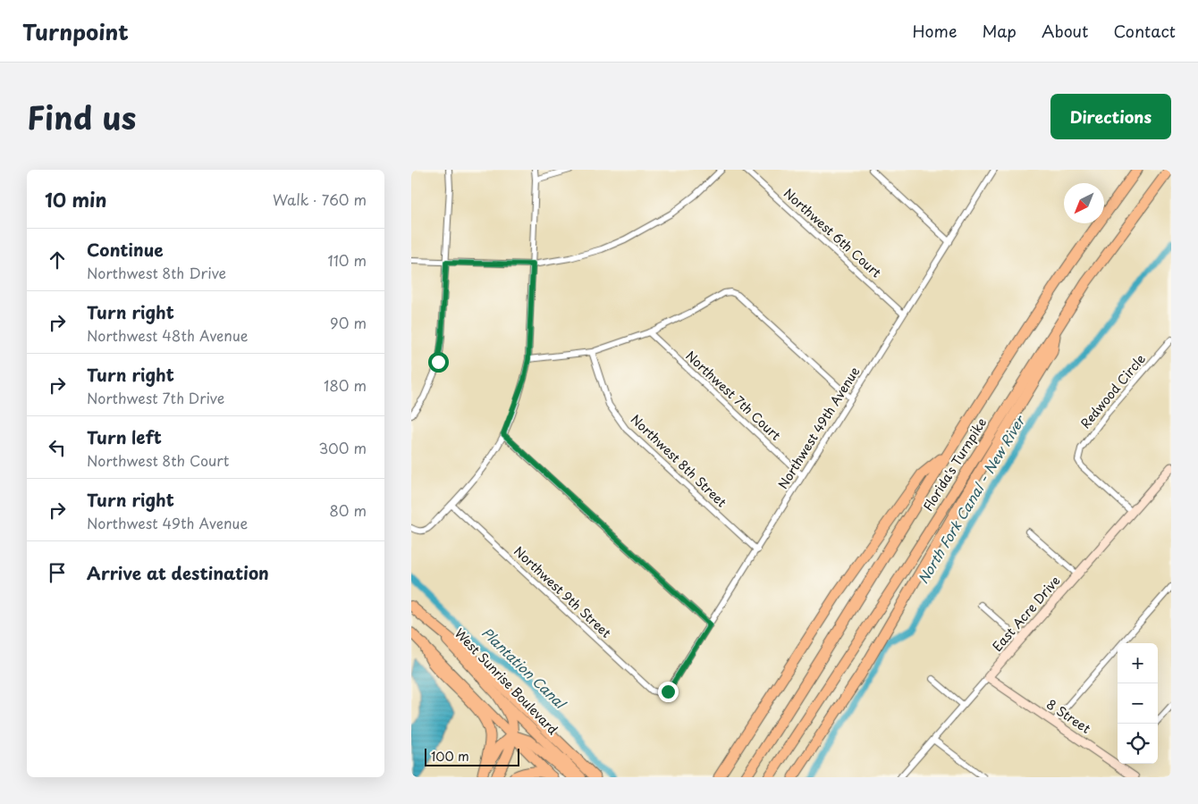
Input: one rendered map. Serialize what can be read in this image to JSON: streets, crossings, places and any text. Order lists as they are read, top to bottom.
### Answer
{
  "streets": {
    "highway": ["Florida's Turnpike"],
    "main road": ["West Sunrise Boulevard"],
    "street": [
      "Northwest 6th Court",
      "Redwood Circle",
      "Northwest 7th Court",
      "Northwest 49th Avenue",
      "Northwest 8th Street",
      "Northwest 9th Street",
      "East Acre Drive",
      "8 Street"
    ]
  },
  "crossings": [
    ["Northwest 6th Court", "Northwest 49th Avenue"],
    ["Redwood Circle", "East Acre Drive"],
    ["Northwest 7th Court", "Northwest 49th Avenue"],
    ["Northwest 49th Avenue", "Northwest 8th Street"],
    ["Northwest 49th Avenue", "Northwest 9th Street"],
    ["East Acre Drive", "8 Street"]
  ],
  "water": ["North Fork Canal - New River", "Plantation Canal"],
  "scale_bar": "100 m",
  "north": "bottom left",
  "page": {
    "header": "Turnpoint",
    "nav": [
      "Home",
      "Map",
      "About",
      "Contact"
    ],
    "title": "Find us",
    "buttons": "Directions",
    "heading": ["10 min", "Walk · 760 m"],
    "list": [
      ["Continue", "Northwest 8th Drive", "110 m"],
      ["Turn right", "Northwest 48th Avenue", "90 m"],
      ["Turn right", "Northwest 7th Drive", "180 m"],
      ["Turn left", "Northwest 8th Court", "300 m"],
      ["Turn right", "Northwest 49th Avenue", "80 m"],
      "Arrive at destination"
    ],
    "map_buttons": ["+", "−"],
    "scale": "100 m"
  }
}
